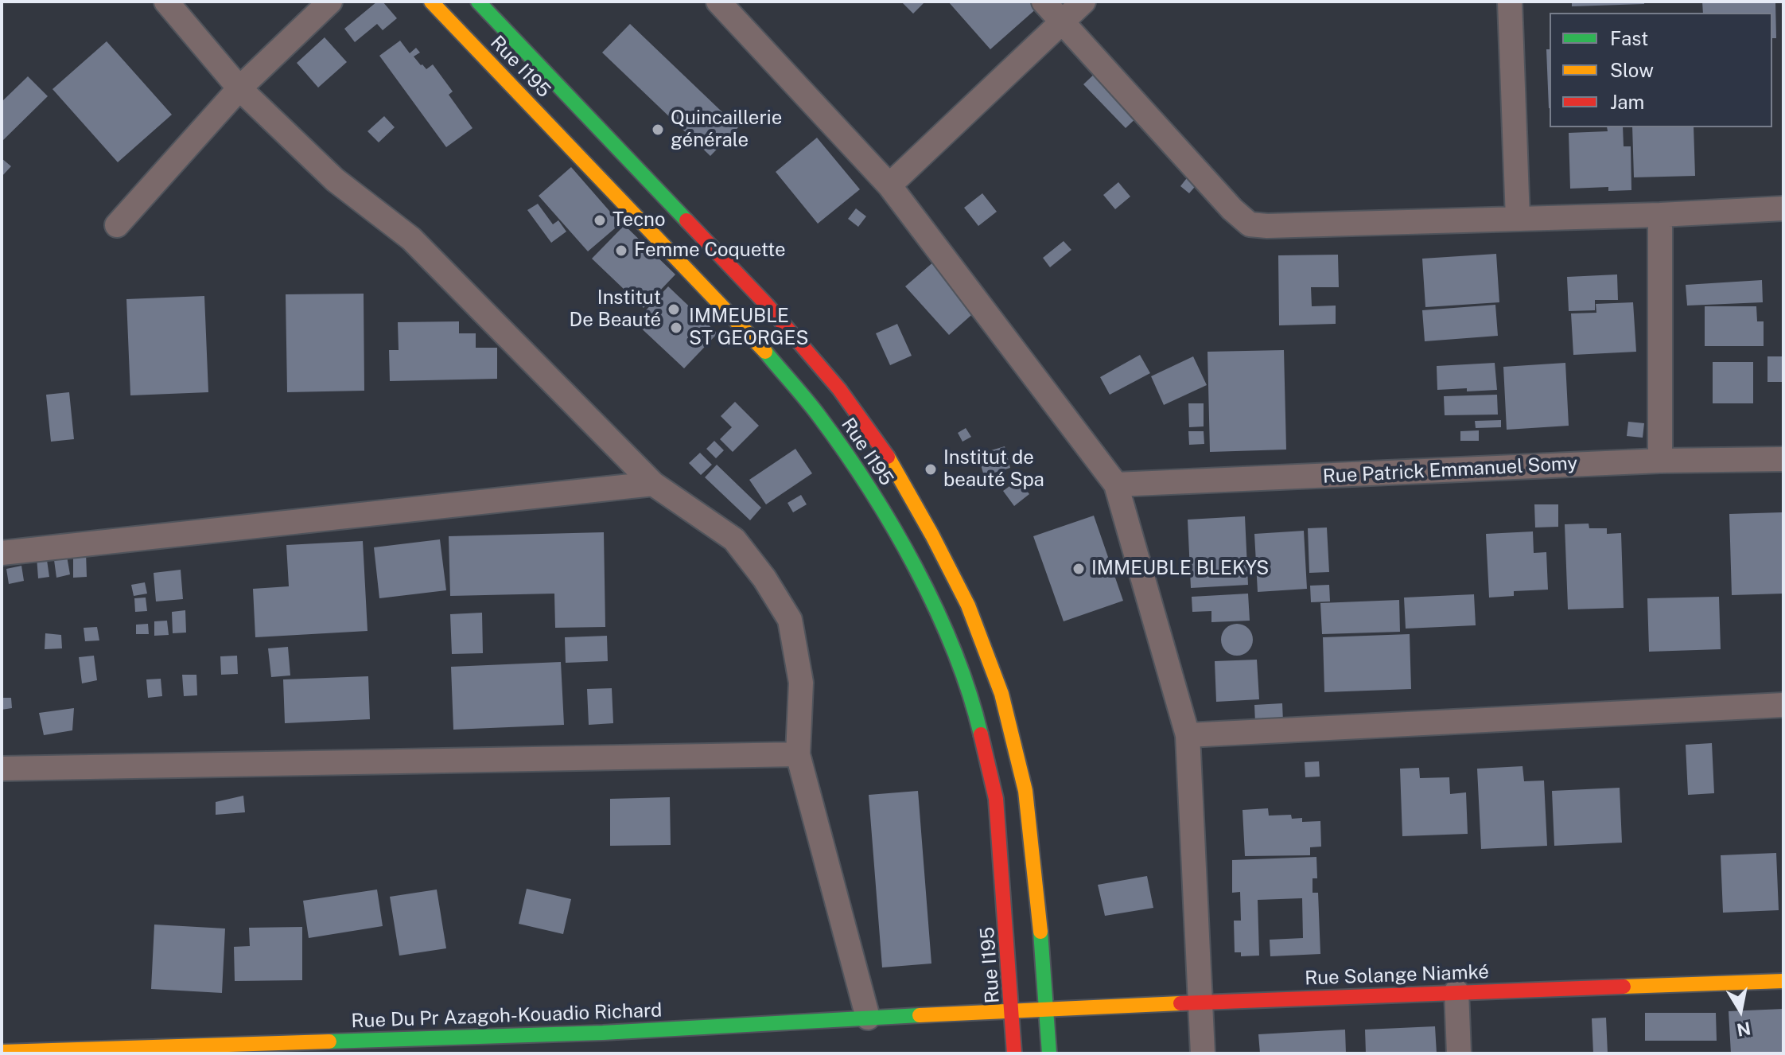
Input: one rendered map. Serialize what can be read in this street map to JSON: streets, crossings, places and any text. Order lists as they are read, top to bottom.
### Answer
{
  "streets": {
    "main road": ["Rue I195", "Rue Solange Niamké", "Rue Du Pr Azagoh-Kouadio Richard"],
    "street": ["Rue Patrick Emmanuel Somy"]
  },
  "crossings": [
    ["Rue I195", "Rue Solange Niamké"],
    ["Rue I195", "Rue Du Pr Azagoh-Kouadio Richard"],
    ["Rue Solange Niamké", "Rue Du Pr Azagoh-Kouadio Richard"]
  ],
  "places": [
    "Quincaillerie générale",
    "Tecno",
    "Femme Coquette",
    "Institut De Beauté",
    "IMMEUBLE ST GEORGES",
    "Institut de beauté Spa",
    "IMMEUBLE BLEKYS"
  ],
  "legend": ["Fast", "Slow", "Jam"],
  "north": "bottom"
}
